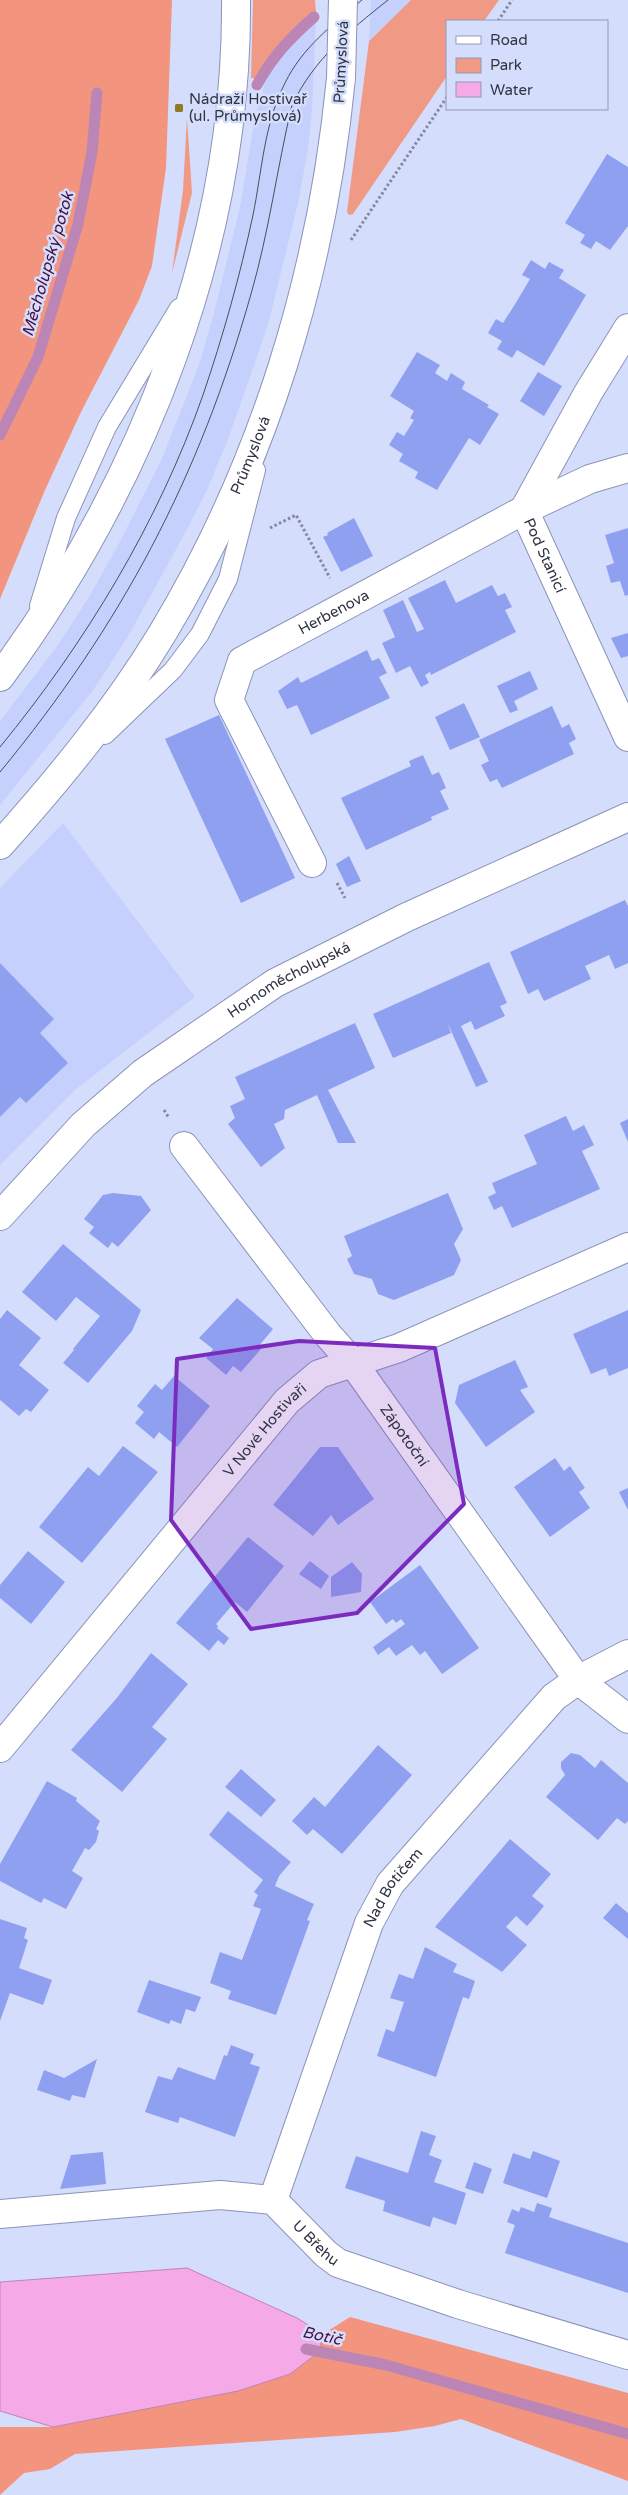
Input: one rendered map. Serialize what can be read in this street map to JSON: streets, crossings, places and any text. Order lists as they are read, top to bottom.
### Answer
{
  "streets": {
    "street": [
      "Průmyslová",
      "Pod Stanicí",
      "Herbenova",
      "Hornoměcholupská",
      "V Nové Hostivaři",
      "Zápotoční",
      "Nad Botičem",
      "U Břehu"
    ]
  },
  "crossings": [
    ["Pod Stanicí", "Herbenova"],
    ["V Nové Hostivaři", "Zápotoční"],
    ["Zápotoční", "Nad Botičem"],
    ["Nad Botičem", "U Břehu"]
  ],
  "water": ["Měcholupský potok", "Botič"],
  "places": {
    "transit": ["Nádraží Hostivař (ul. Průmyslová)"]
  },
  "legend": ["Road", "Park", "Water"]
}
